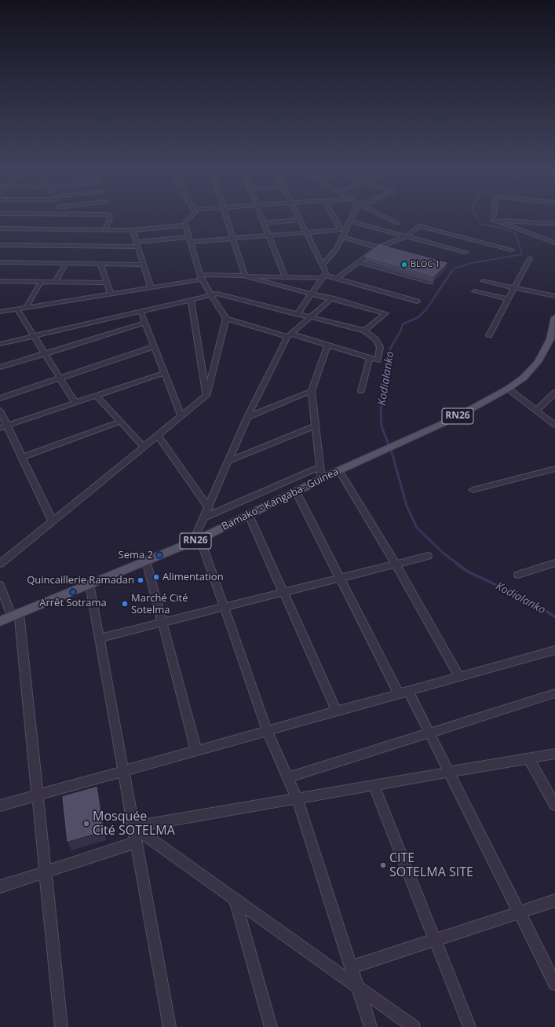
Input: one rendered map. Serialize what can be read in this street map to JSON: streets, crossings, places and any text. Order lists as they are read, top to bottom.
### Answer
{
  "streets": {
    "main road": ["RN26", "Bamako - Kangaba- Guinea"]
  },
  "water": ["Kodialanko"],
  "places": [
    "BLOC 1",
    "Sema 2",
    "Alimentation",
    "Quincaillerie Ramadan",
    "Arrêt Sotrama",
    "Marché Cité Sotelma",
    "Mosquée Cité SOTELMA",
    "CITE SOTELMA SITE"
  ]
}
